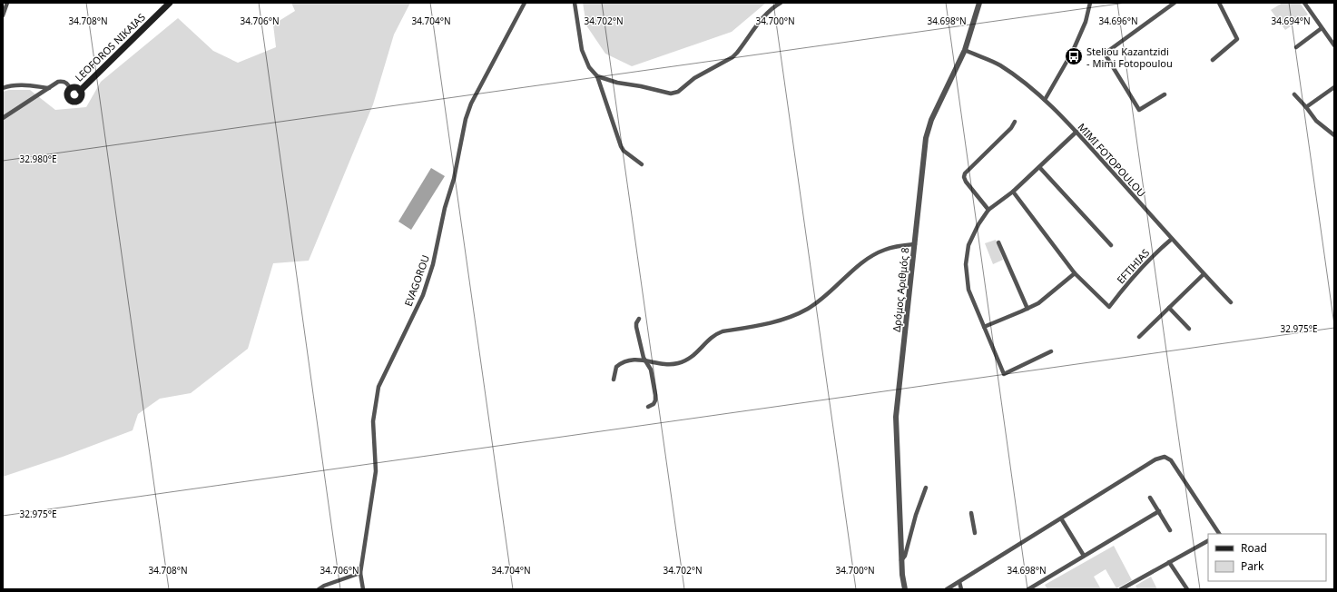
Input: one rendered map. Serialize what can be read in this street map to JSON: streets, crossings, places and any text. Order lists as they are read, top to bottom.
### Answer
{
  "streets": {
    "main road": ["LEOFOROS NIKAIAS"],
    "street": [
      "MIMI FOTOPOULOU",
      "EFTIHIAS",
      "EVAGOROU",
      "Δρόμος Αριθμός 8"
    ]
  },
  "crossings": [
    ["MIMI FOTOPOULOU", "EFTIHIAS"],
    ["MIMI FOTOPOULOU", "Δρόμος Αριθμός 8"]
  ],
  "places": {
    "bus stop": ["Steliou Kazantzidi - Mimi Fotopoulou"]
  },
  "legend": ["Road", "Park"],
  "coordinates": [
    "34.708°N",
    "34.706°N",
    "34.704°N",
    "34.702°N",
    "34.700°N",
    "34.698°N",
    "34.696°N",
    "34.694°N",
    "32.980°E",
    "32.975°E"
  ]
}
